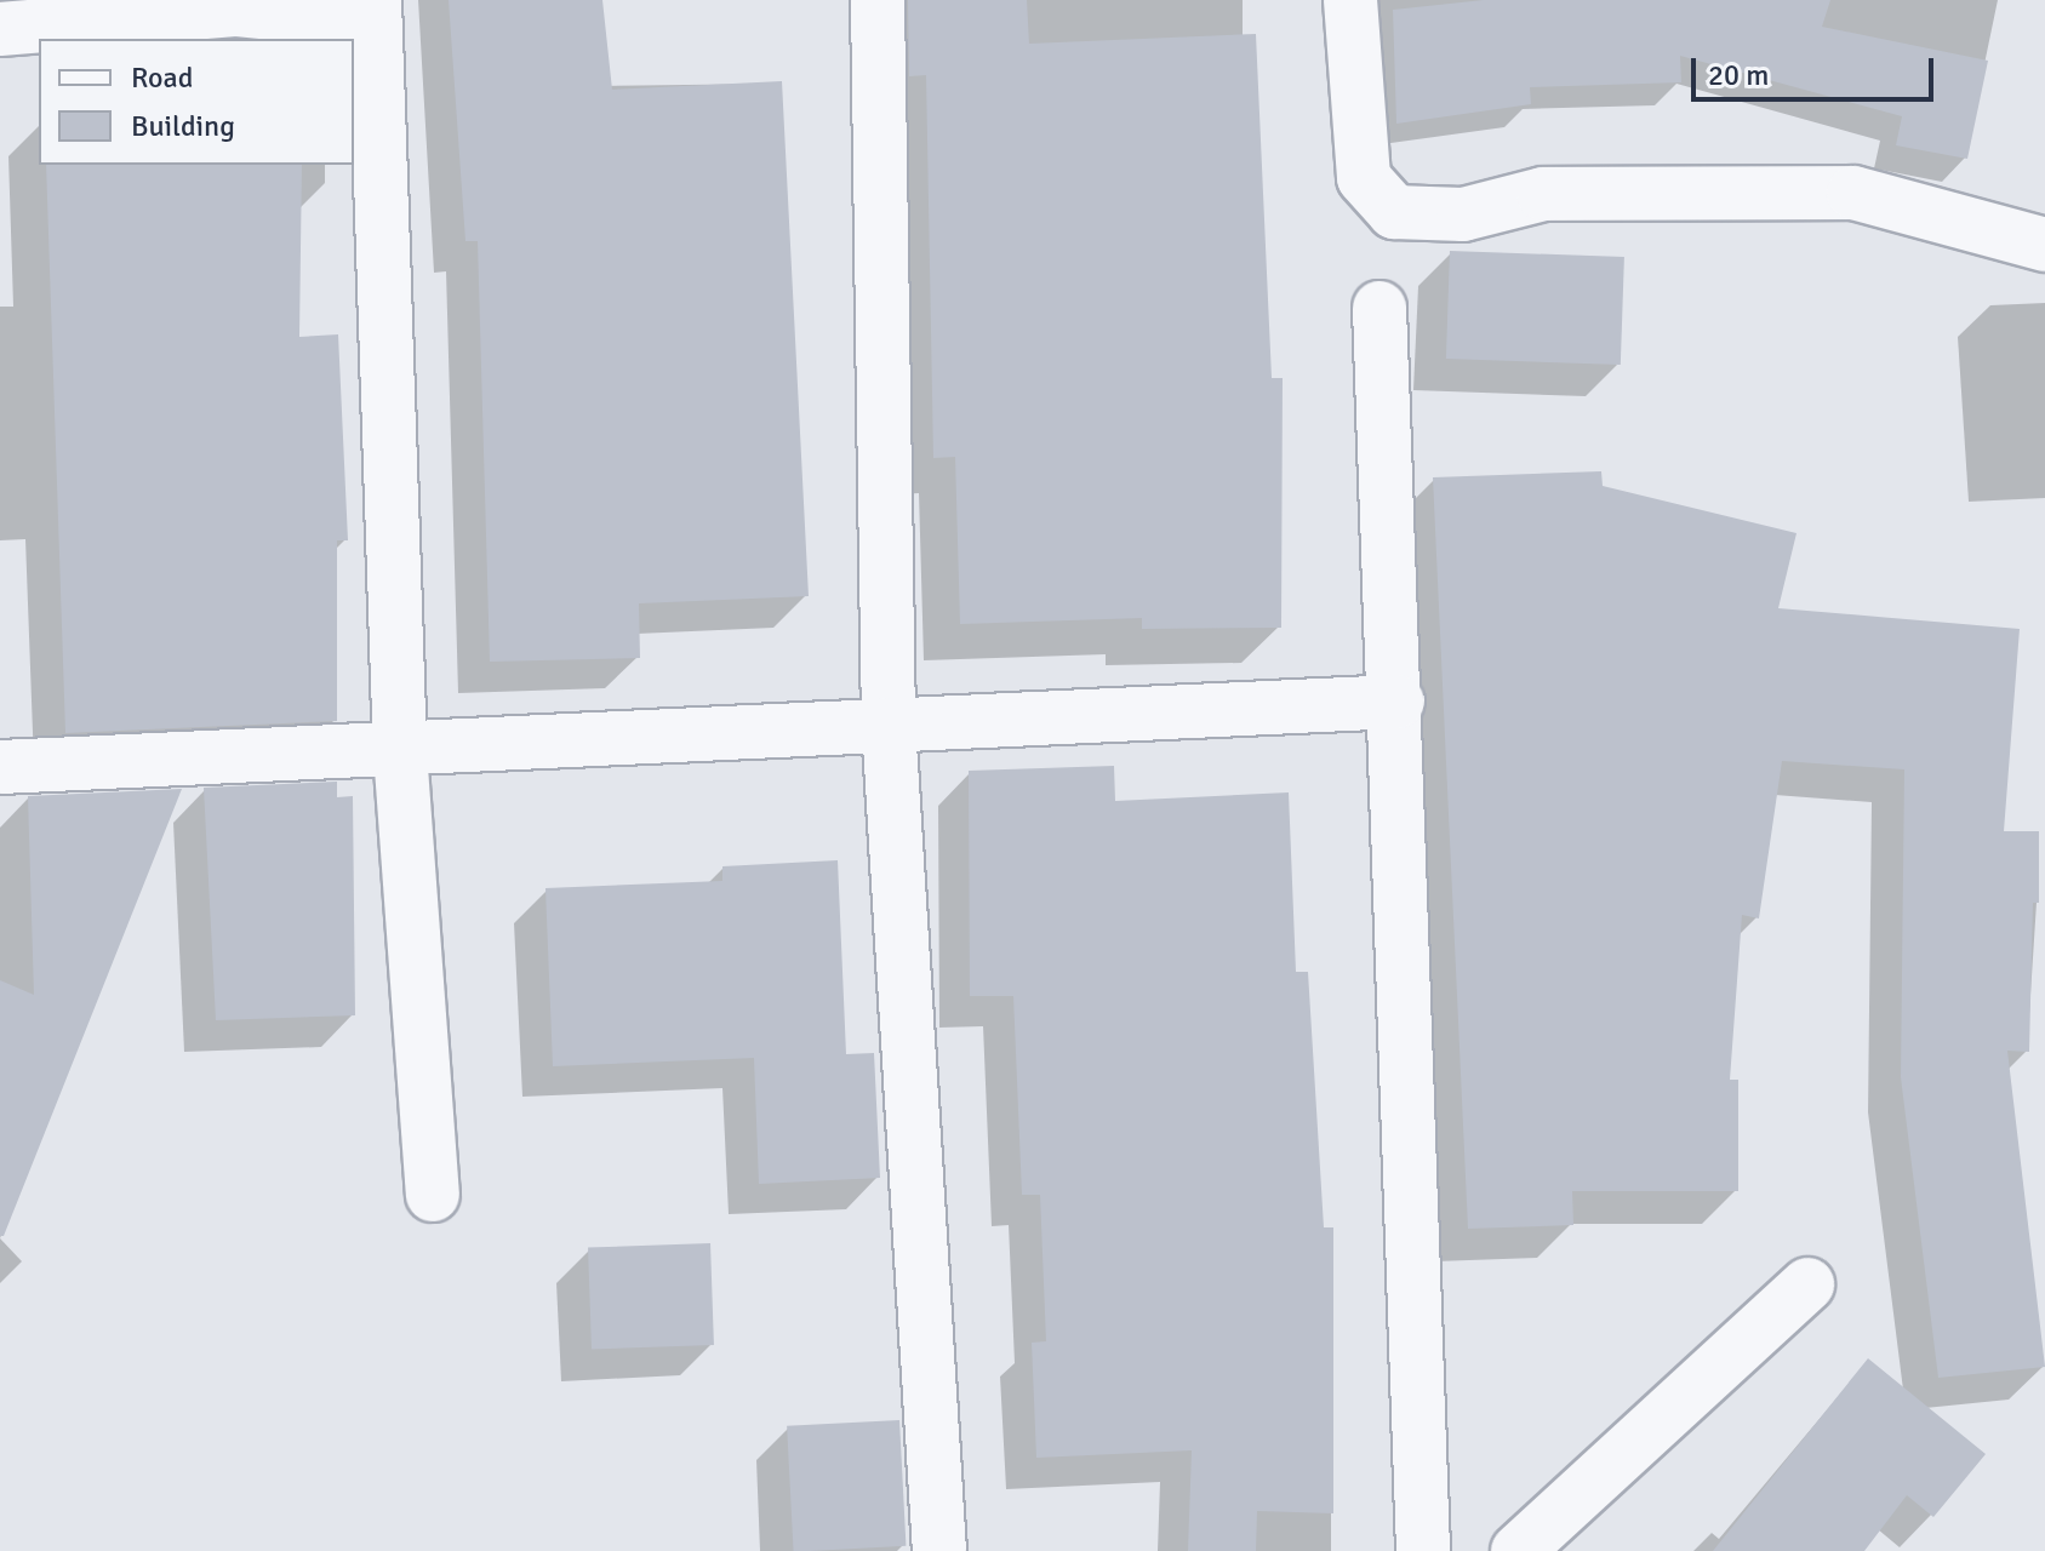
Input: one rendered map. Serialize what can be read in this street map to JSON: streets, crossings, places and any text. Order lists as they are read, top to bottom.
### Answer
{
  "legend": ["Road", "Building"],
  "scale_bar": "20 m"
}
